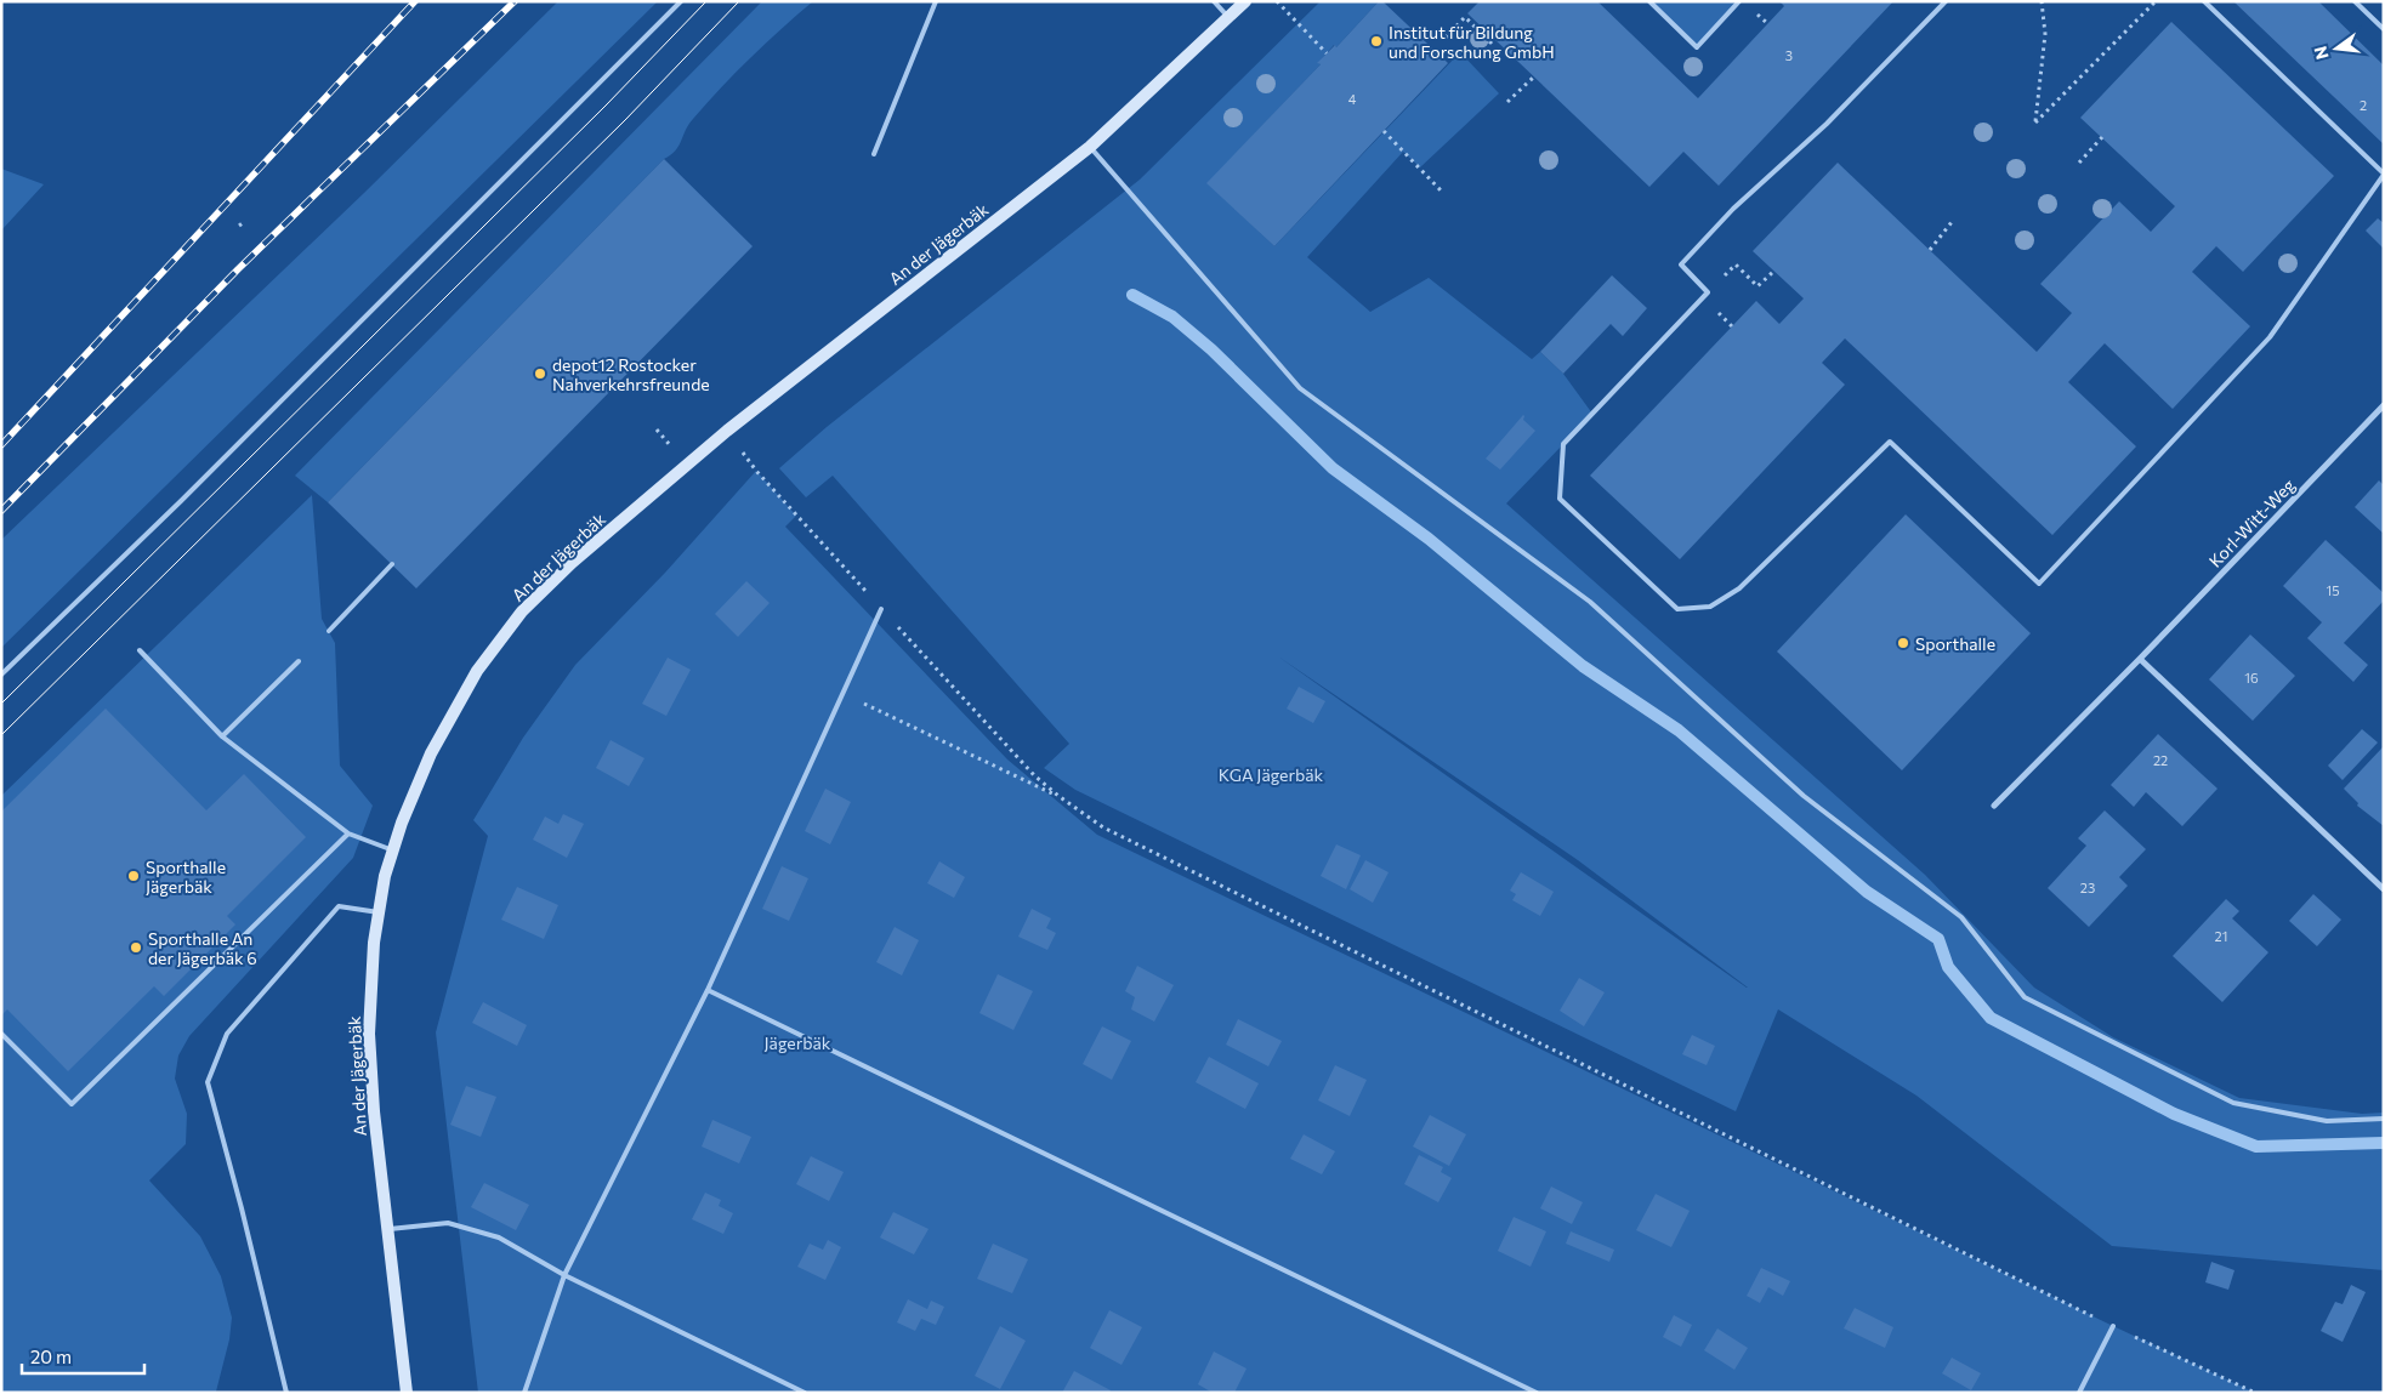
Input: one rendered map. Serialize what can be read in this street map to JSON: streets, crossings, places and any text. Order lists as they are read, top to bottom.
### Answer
{
  "streets": {
    "street": ["An der Jägerbäk", "Korl-Witt-Weg"]
  },
  "parks": ["KGA Jägerbäk", "Jägerbäk"],
  "places": [
    "Institut für Bildung und Forschung GmbH",
    "depot12 Rostocker Nahverkehrsfreunde",
    "Sporthalle",
    "Sporthalle Jägerbäk",
    "Sporthalle An der Jägerbäk 6"
  ],
  "house_numbers": [
    "3",
    "4",
    "2",
    "15",
    "16",
    "22",
    "23",
    "21"
  ],
  "scale_bar": "20 m",
  "north": "left"
}
